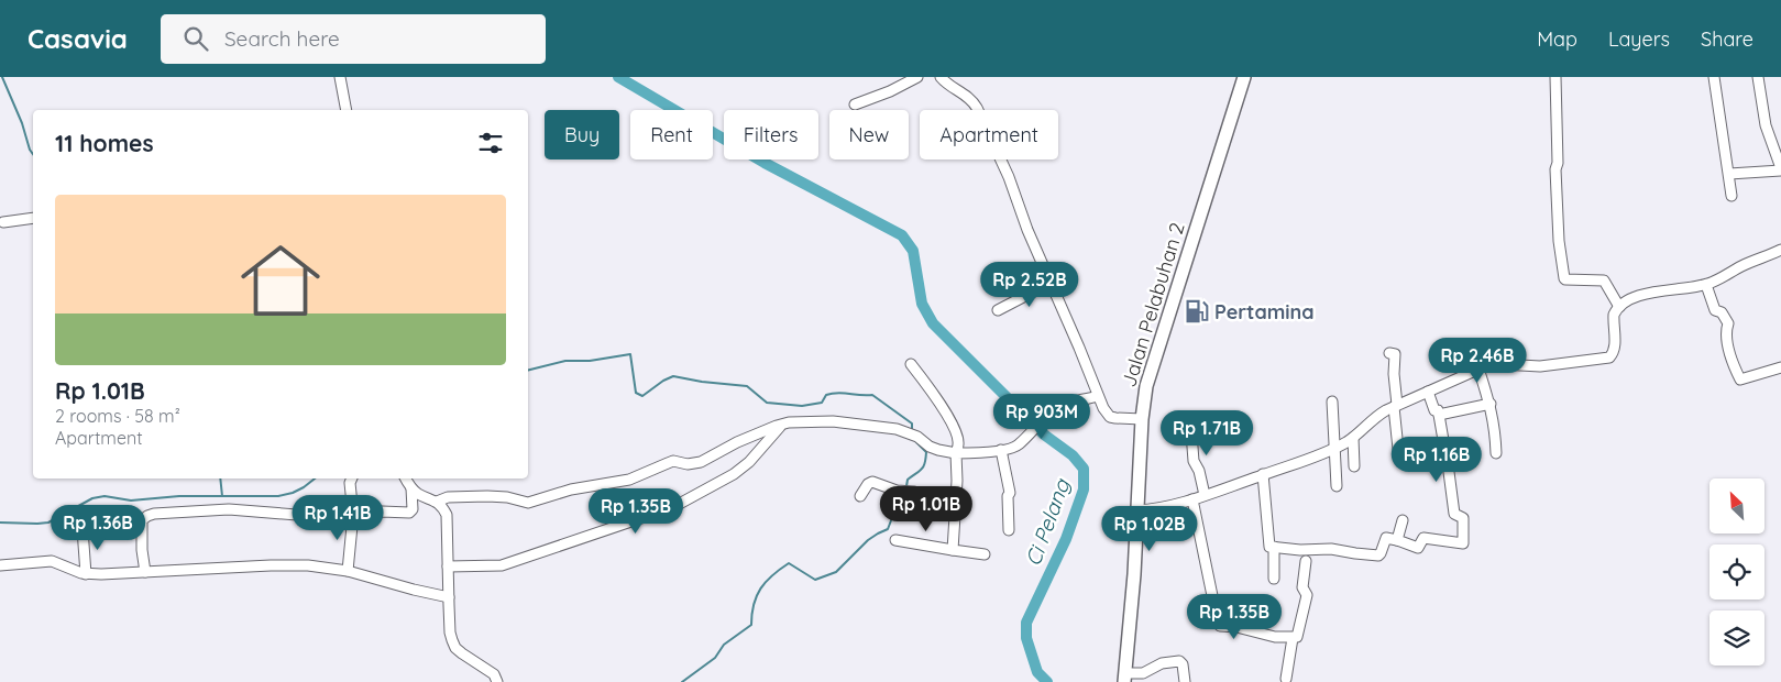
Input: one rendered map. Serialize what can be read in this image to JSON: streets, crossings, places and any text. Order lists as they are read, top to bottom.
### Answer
{
  "streets": {
    "main road": ["Jalan Pelabuhan 2"]
  },
  "water": ["Ci Pelang"],
  "places": {
    "fuel station": ["Pertamina"]
  },
  "north": "top left",
  "page": {
    "header": "Casavia",
    "search": "Search here",
    "nav": ["Map", "Layers", "Share"],
    "chip": [
      "Buy",
      "Rent",
      "Filters",
      "New",
      "Apartment"
    ],
    "heading": "11 homes",
    "list": [
      {
        "name": "Rp 1.01B",
        "note": "2 rooms · 58 m² · Apartment"
      }
    ],
    "price": [
      "Rp 2.52B",
      "Rp 2.46B",
      "Rp 903M",
      "Rp 1.71B",
      "Rp 1.16B",
      "Rp 1.01B",
      "Rp 1.35B",
      "Rp 1.41B",
      "Rp 1.36B",
      "Rp 1.02B",
      "Rp 1.35B"
    ]
  }
}
